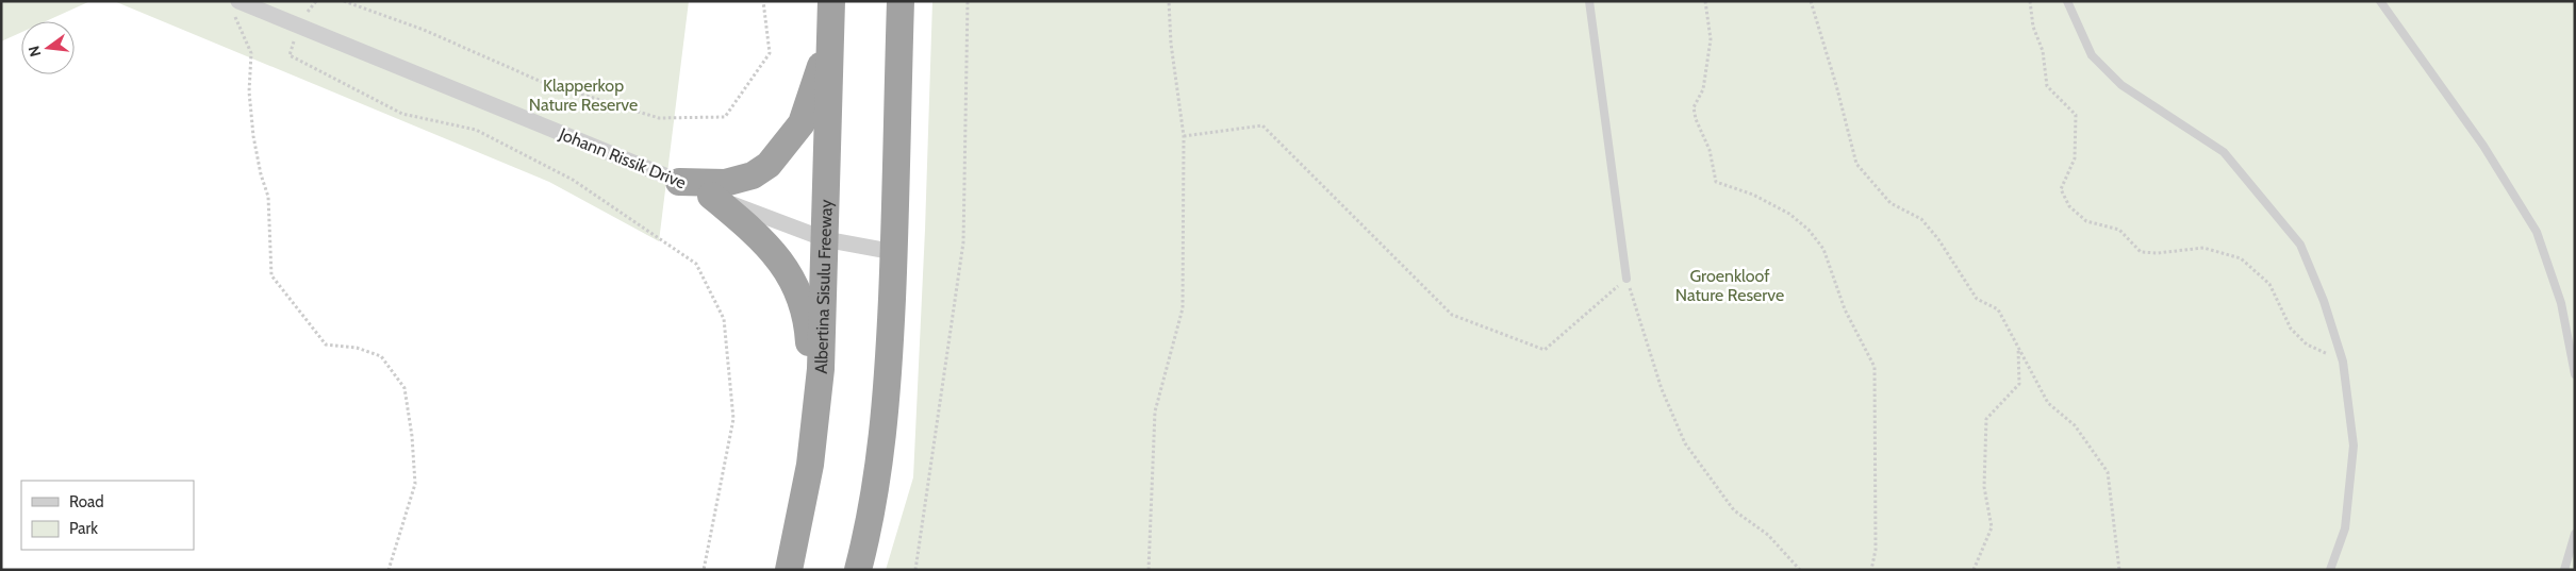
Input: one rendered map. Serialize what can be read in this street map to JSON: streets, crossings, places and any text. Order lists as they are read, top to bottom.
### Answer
{
  "streets": {
    "highway": ["Albertina Sisulu Freeway"],
    "street": ["Johann Rissik Drive"]
  },
  "crossings": [
    ["Johann Rissik Drive", "Albertina Sisulu Freeway"]
  ],
  "parks": ["Klapperkop Nature Reserve", "Groenkloof Nature Reserve"],
  "legend": ["Road", "Park"],
  "north": "left"
}
